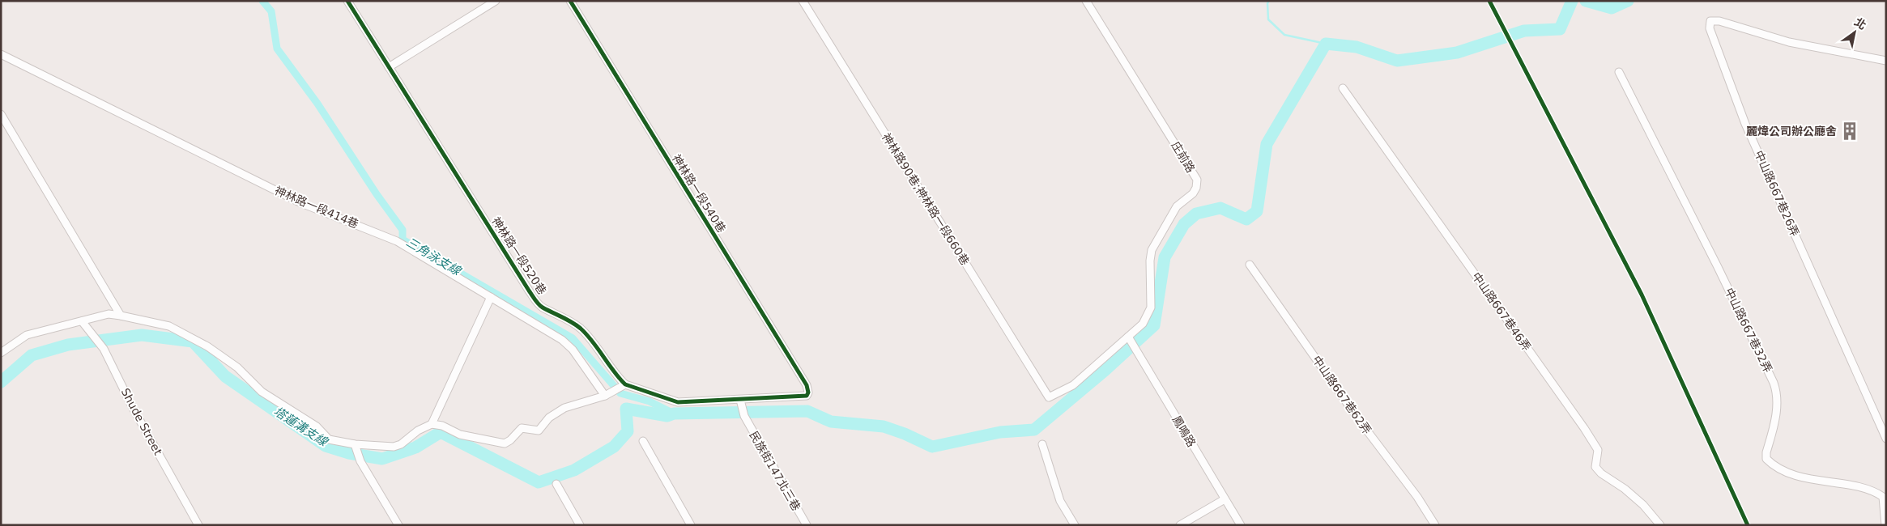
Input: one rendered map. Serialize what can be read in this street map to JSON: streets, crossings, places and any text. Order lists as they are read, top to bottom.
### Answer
{
  "streets": {
    "street": [
      "庄前路",
      "神林路一段540巷",
      "中山路667巷26弄",
      "神林路90巷;神林路一段660巷",
      "神林路一段414巷",
      "神林路一段520巷",
      "中山路667巷46弄",
      "中山路667巷32弄",
      "中山路667巷62弄",
      "Shude Street",
      "鳳鳴路",
      "民族街147北三巷"
    ]
  },
  "crossings": [
    ["庄前路", "神林路90巷;神林路一段660巷"],
    ["庄前路", "鳳鳴路"],
    ["神林路一段540巷", "民族街147北三巷"]
  ],
  "water": ["三角泳支線", "塔蓮溝支線"],
  "places": {
    "building": ["麗煒公司辦公廳舍"]
  },
  "north": "top right"
}
